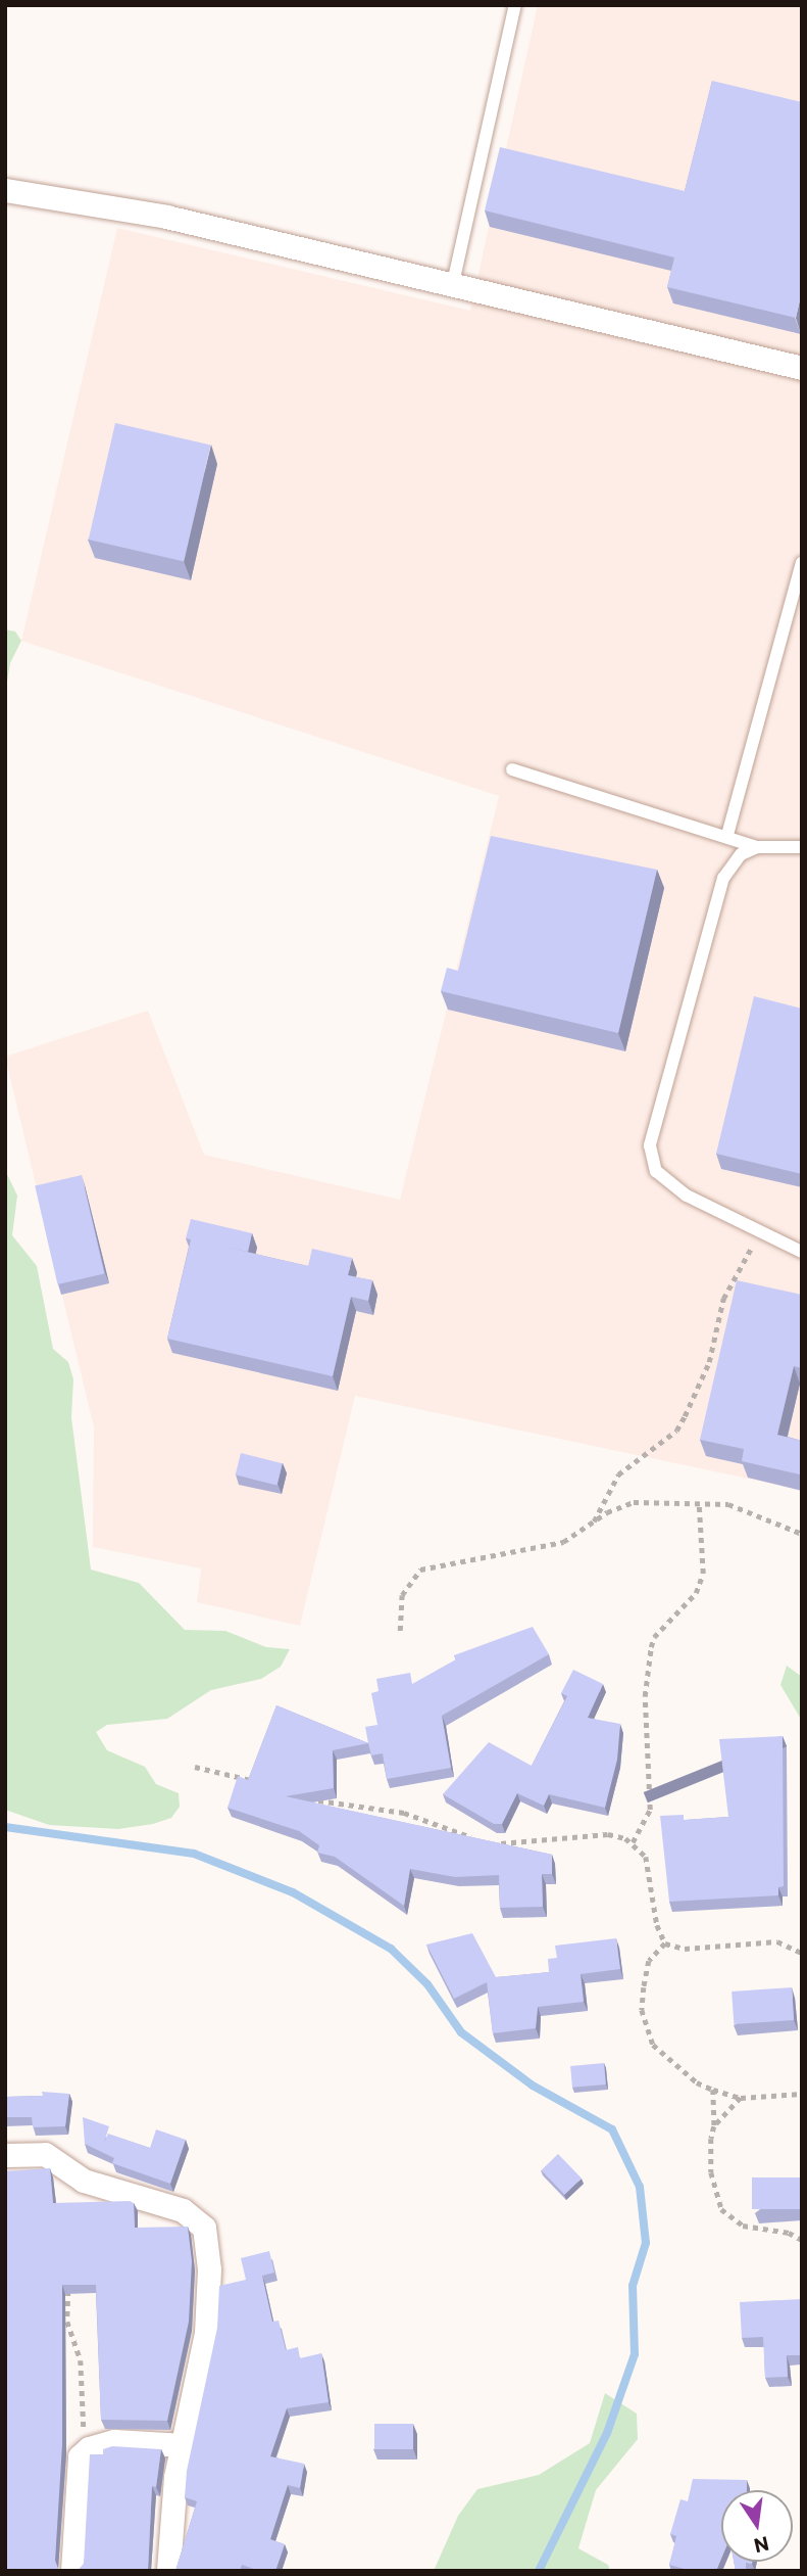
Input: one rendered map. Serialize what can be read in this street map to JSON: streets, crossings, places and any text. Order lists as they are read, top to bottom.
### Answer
{
  "north": "bottom"
}
